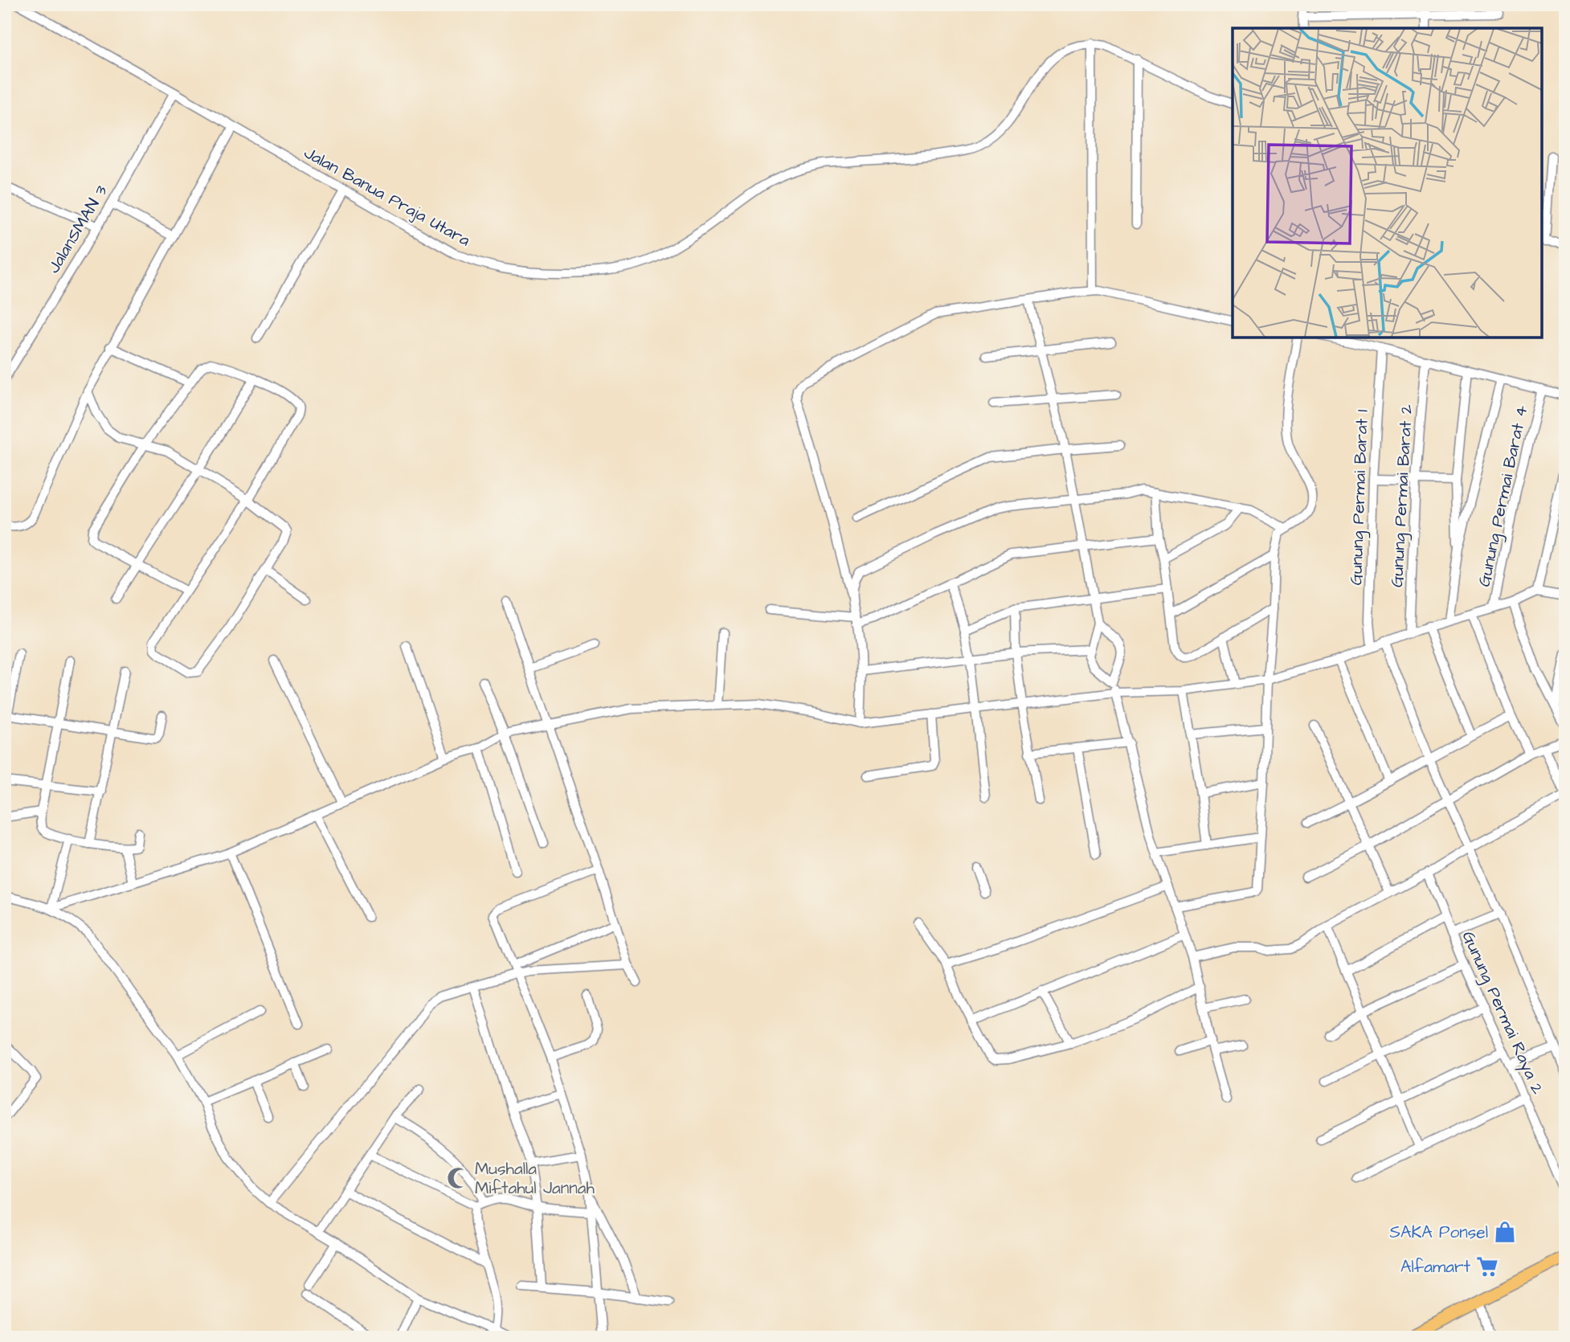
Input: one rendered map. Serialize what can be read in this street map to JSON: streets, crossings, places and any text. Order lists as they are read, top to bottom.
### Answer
{
  "streets": {
    "street": [
      "Jalan Banua Praja Utara",
      "JalanSMAN 3",
      "Gunung Permai Barat 2",
      "Gunung Permai Barat 4",
      "Gunung Permai Barat 1",
      "Gunung Permai Raya 2"
    ]
  },
  "crossings": [
    ["Jalan Banua Praja Utara", "JalanSMAN 3"]
  ],
  "places": {
    "mosque": ["Mushalla Miftahul Jannah"],
    "shop": ["SAKA Ponsel"],
    "supermarket": ["Alfamart"]
  }
}
